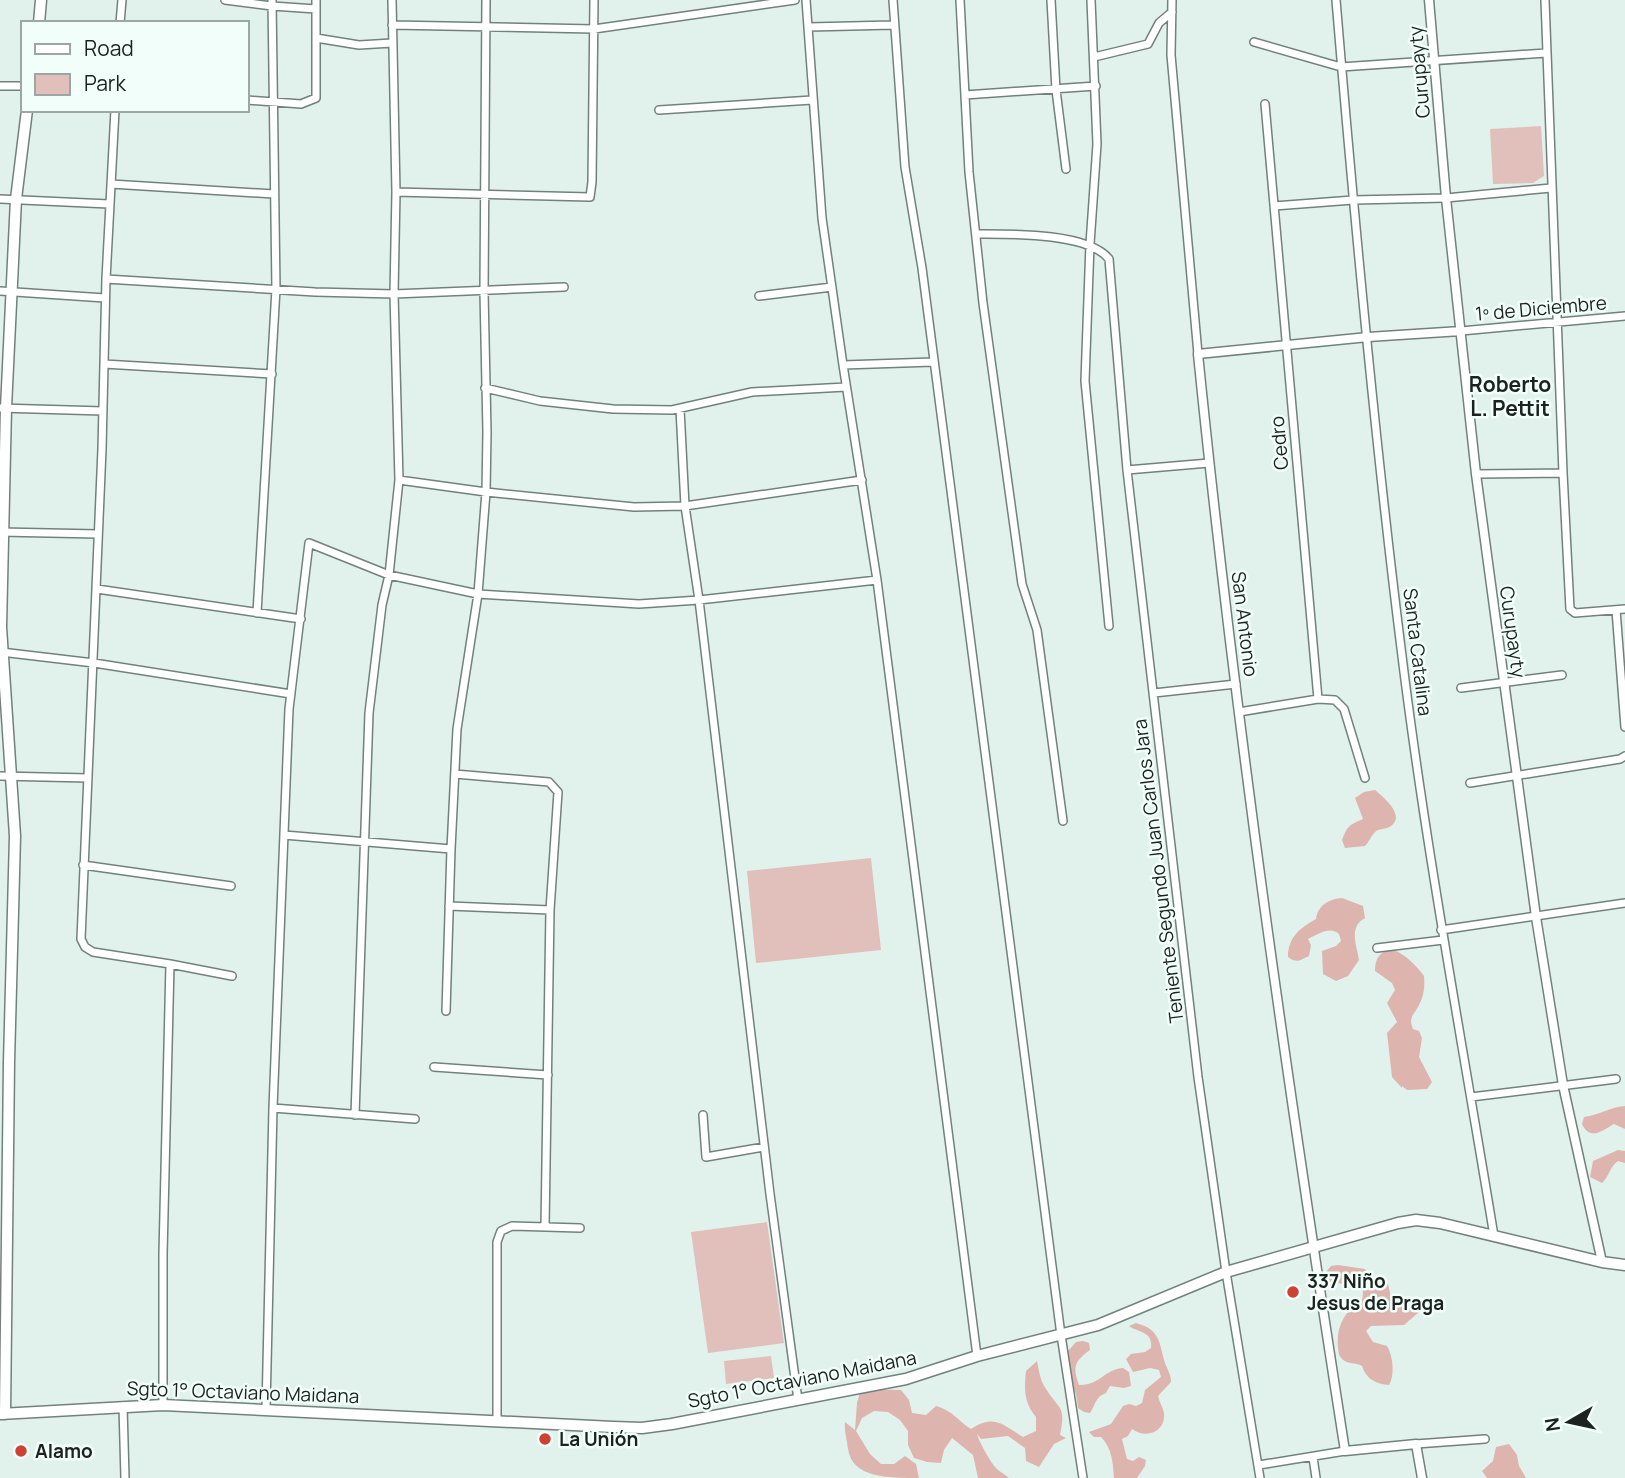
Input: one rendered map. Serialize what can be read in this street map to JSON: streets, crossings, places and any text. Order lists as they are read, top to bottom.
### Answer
{
  "streets": {
    "main road": ["Sgto 1° Octaviano Maidana"],
    "street": [
      "Curupayty",
      "1º de Diciembre",
      "Cedro",
      "San Antonio",
      "Santa Catalina",
      "Teniente Segundo Juan Carlos Jara"
    ]
  },
  "crossings": [
    ["Curupayty", "1º de Diciembre"],
    ["Curupayty", "Sgto 1° Octaviano Maidana"],
    ["San Antonio", "Sgto 1° Octaviano Maidana"],
    ["Santa Catalina", "Sgto 1° Octaviano Maidana"],
    ["Teniente Segundo Juan Carlos Jara", "Sgto 1° Octaviano Maidana"]
  ],
  "districts": ["Roberto L. Pettit"],
  "places": ["337 Niño Jesus de Praga", "La Unión", "Alamo"],
  "legend": ["Road", "Park"],
  "north": "left"
}
